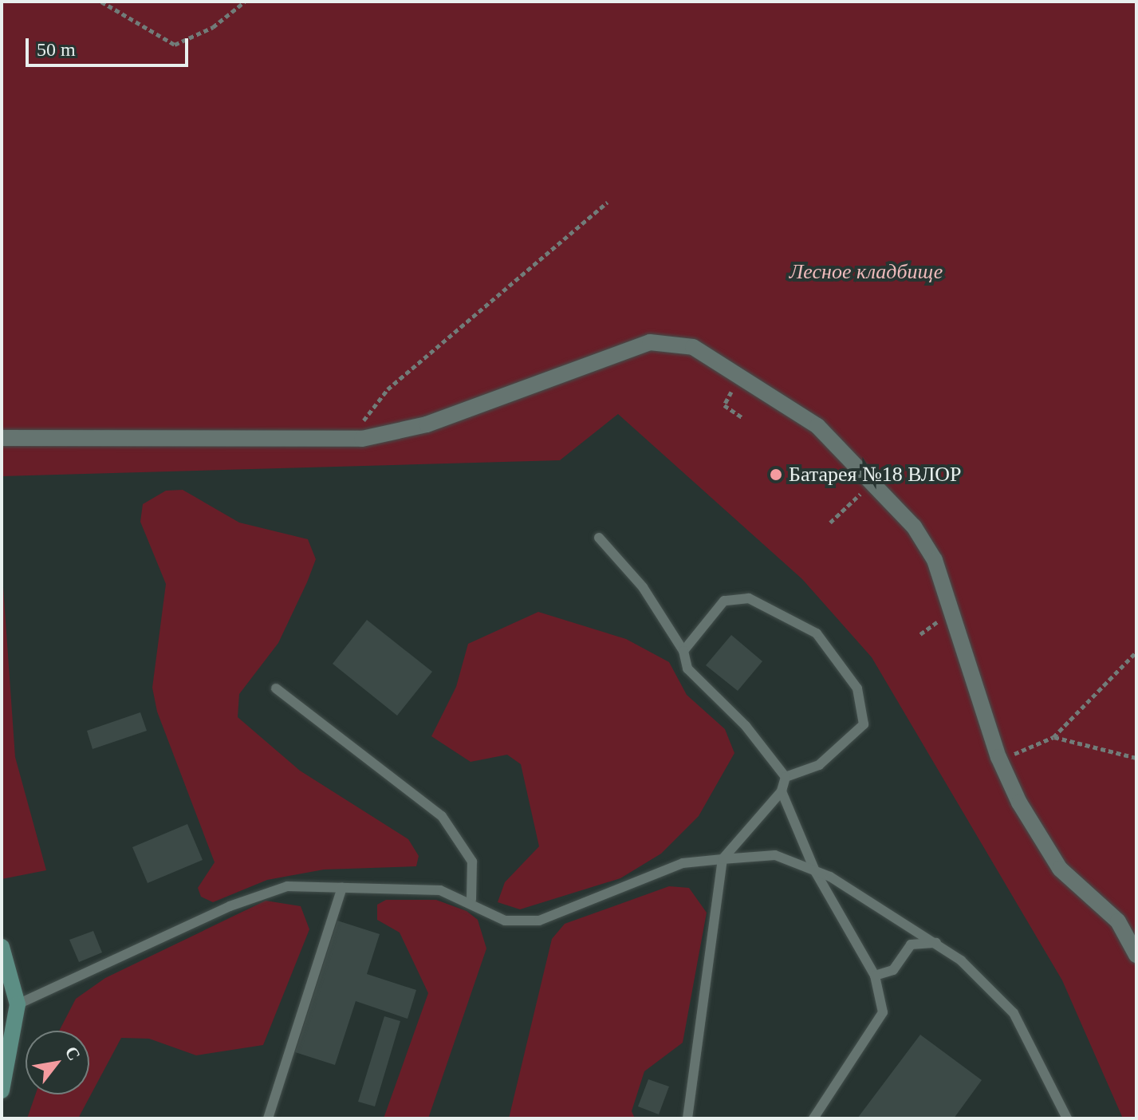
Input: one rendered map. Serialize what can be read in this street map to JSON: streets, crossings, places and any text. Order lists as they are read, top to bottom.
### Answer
{
  "parks": ["Лесное кладбище"],
  "places": ["Батарея №18 ВЛОР"],
  "scale_bar": "50 m",
  "north": "top right"
}
